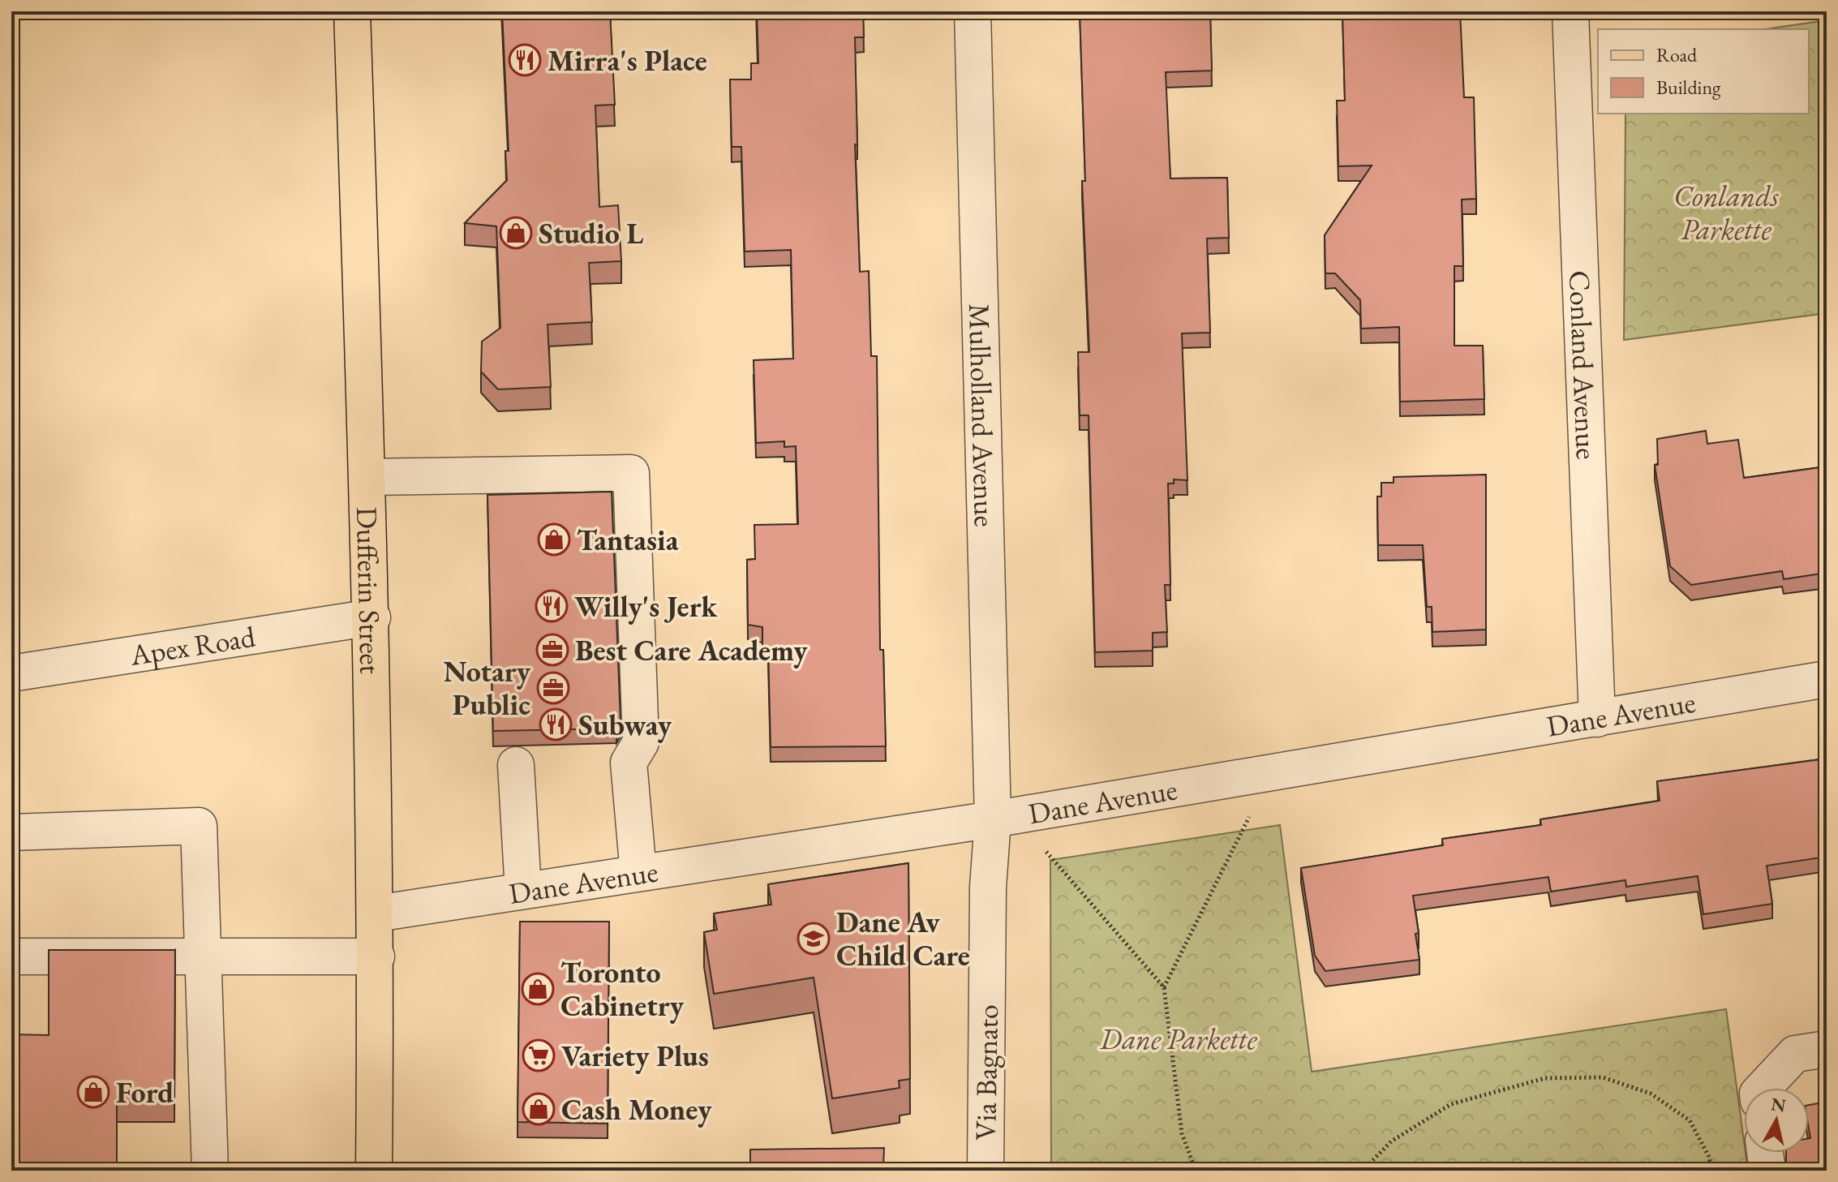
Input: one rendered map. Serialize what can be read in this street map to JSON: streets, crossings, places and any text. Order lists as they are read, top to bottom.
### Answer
{
  "streets": {
    "main road": ["Dufferin Street"],
    "street": [
      "Conland Avenue",
      "Mulholland Avenue",
      "Apex Road",
      "Dane Avenue",
      "Via Bagnato"
    ]
  },
  "crossings": [
    ["Conland Avenue", "Dane Avenue"],
    ["Mulholland Avenue", "Dane Avenue"],
    ["Mulholland Avenue", "Via Bagnato"],
    ["Dufferin Street", "Apex Road"],
    ["Dufferin Street", "Dane Avenue"],
    ["Dane Avenue", "Via Bagnato"]
  ],
  "parks": ["Conlands Parkette", "Dane Parkette"],
  "places": {
    "restaurant": ["Mirra's Place", "Willy's Jerk", "Subway"],
    "shop": [
      "Studio L",
      "Tantasia",
      "Toronto Cabinetry",
      "Ford",
      "Cash Money"
    ],
    "office": ["Best Care Academy", "Notary Public"],
    "school or university": ["Dane Av Child Care"],
    "supermarket": ["Variety Plus"]
  },
  "legend": ["Road", "Building"],
  "north": "top"
}
